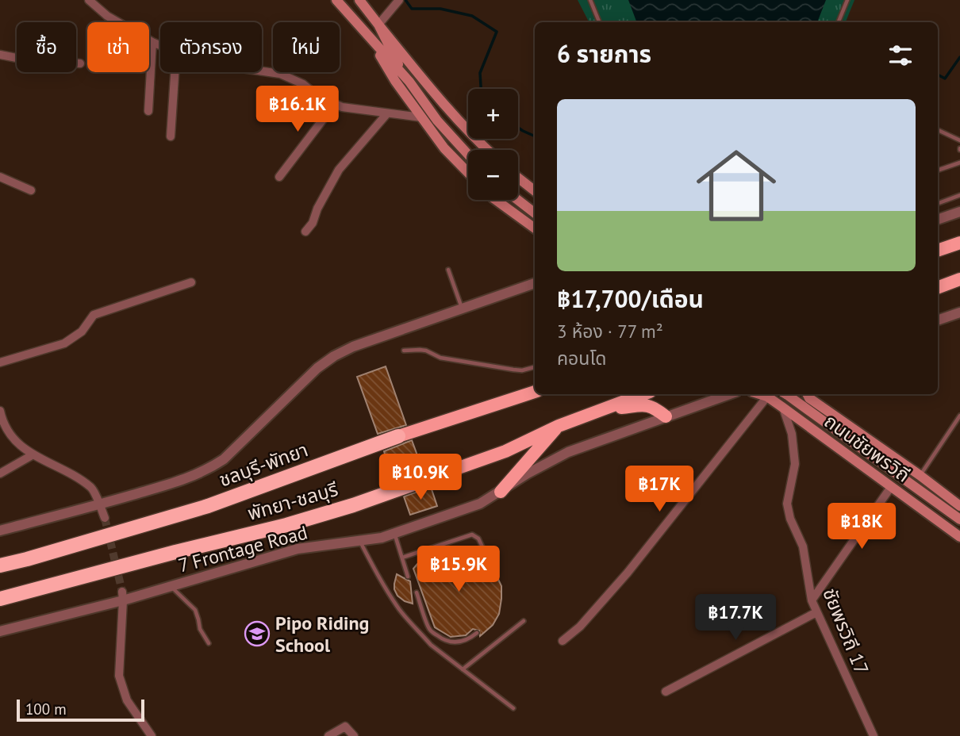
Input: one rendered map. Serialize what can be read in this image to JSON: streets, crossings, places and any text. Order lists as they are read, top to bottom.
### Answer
{
  "streets": {
    "highway": ["ชลบุรี-พัทยา", "พัทยา-ชลบุรี"],
    "main road": ["ถนนชัยพรวิถี"],
    "street": ["7 Frontage Road", "ชัยพรวิถี 17"]
  },
  "crossings": [
    ["ถนนชัยพรวิถี", "ชัยพรวิถี 17"]
  ],
  "places": {
    "school or university": ["Pipo Riding School"]
  },
  "scale_bar": "100 m",
  "page": {
    "chip": [
      "ซื้อ",
      "เช่า",
      "ตัวกรอง",
      "ใหม่"
    ],
    "heading": "6 รายการ",
    "price": [
      "฿16.1K",
      "฿10.9K",
      "฿17K",
      "฿18K",
      "฿15.9K",
      "฿17.7K"
    ],
    "map_buttons": ["+", "−"],
    "list": [
      {
        "name": "฿17,700/เดือน",
        "note": "3 ห้อง · 77 m² · คอนโด"
      }
    ],
    "scale": "100 m"
  }
}
